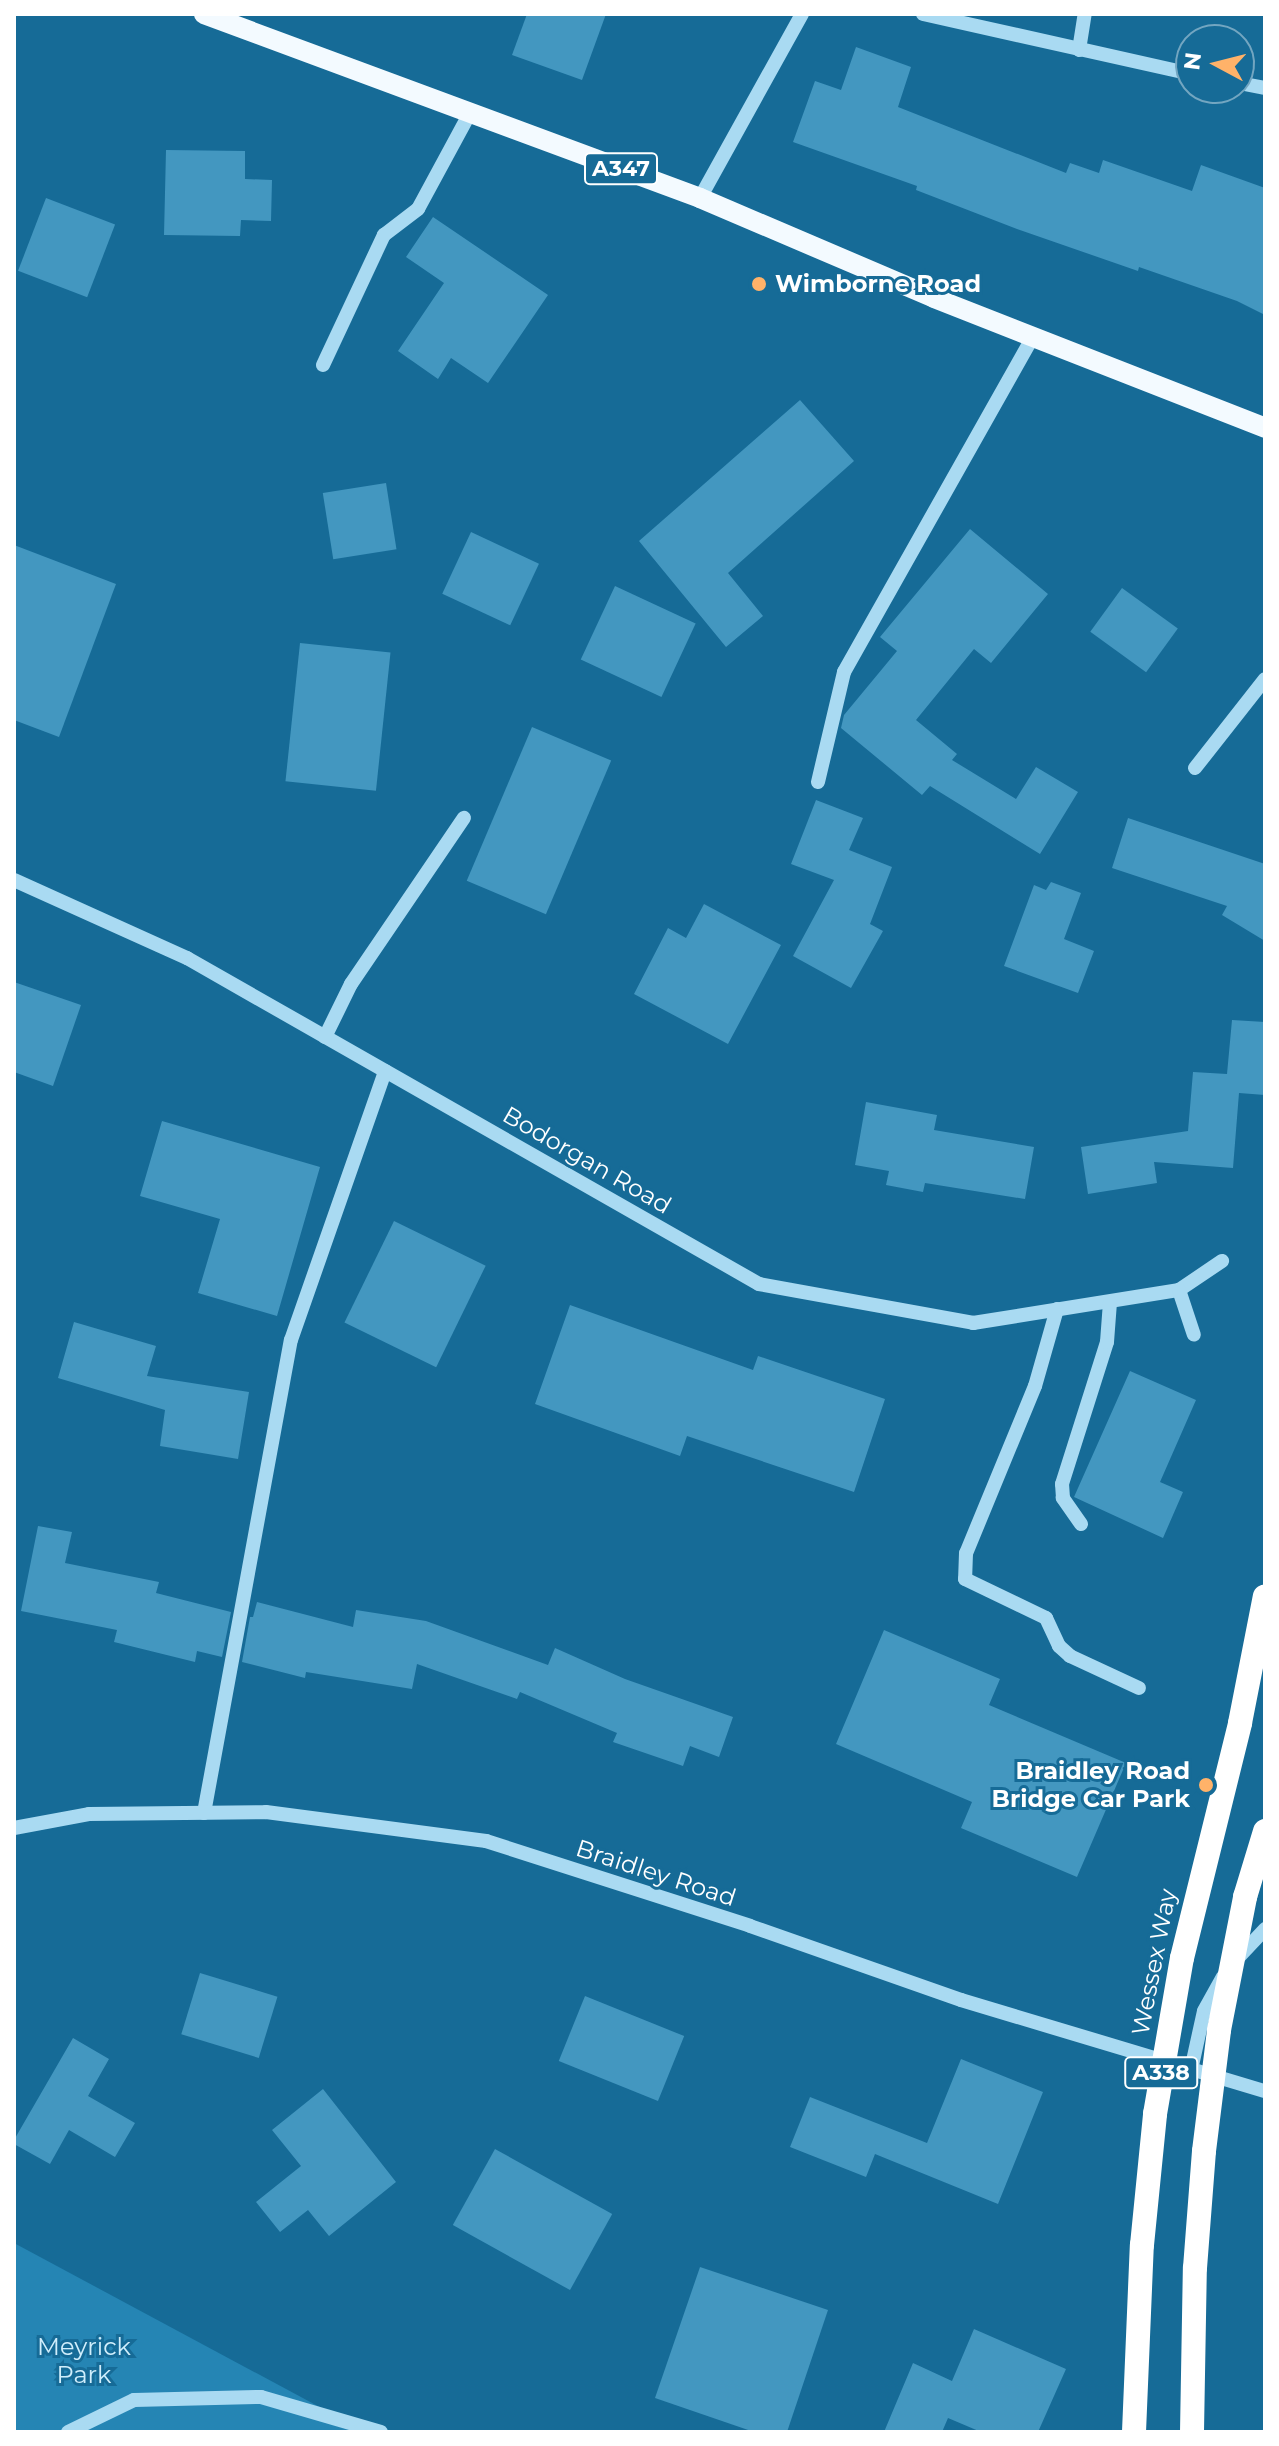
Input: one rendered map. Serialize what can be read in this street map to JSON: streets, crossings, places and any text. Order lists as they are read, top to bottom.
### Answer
{
  "streets": {
    "highway": ["Wessex Way", "A338"],
    "main road": ["A347"],
    "street": ["Bodorgan Road", "Braidley Road"]
  },
  "parks": ["Meyrick Park"],
  "places": ["Wimborne Road", "Braidley Road Bridge Car Park"],
  "north": "left"
}
